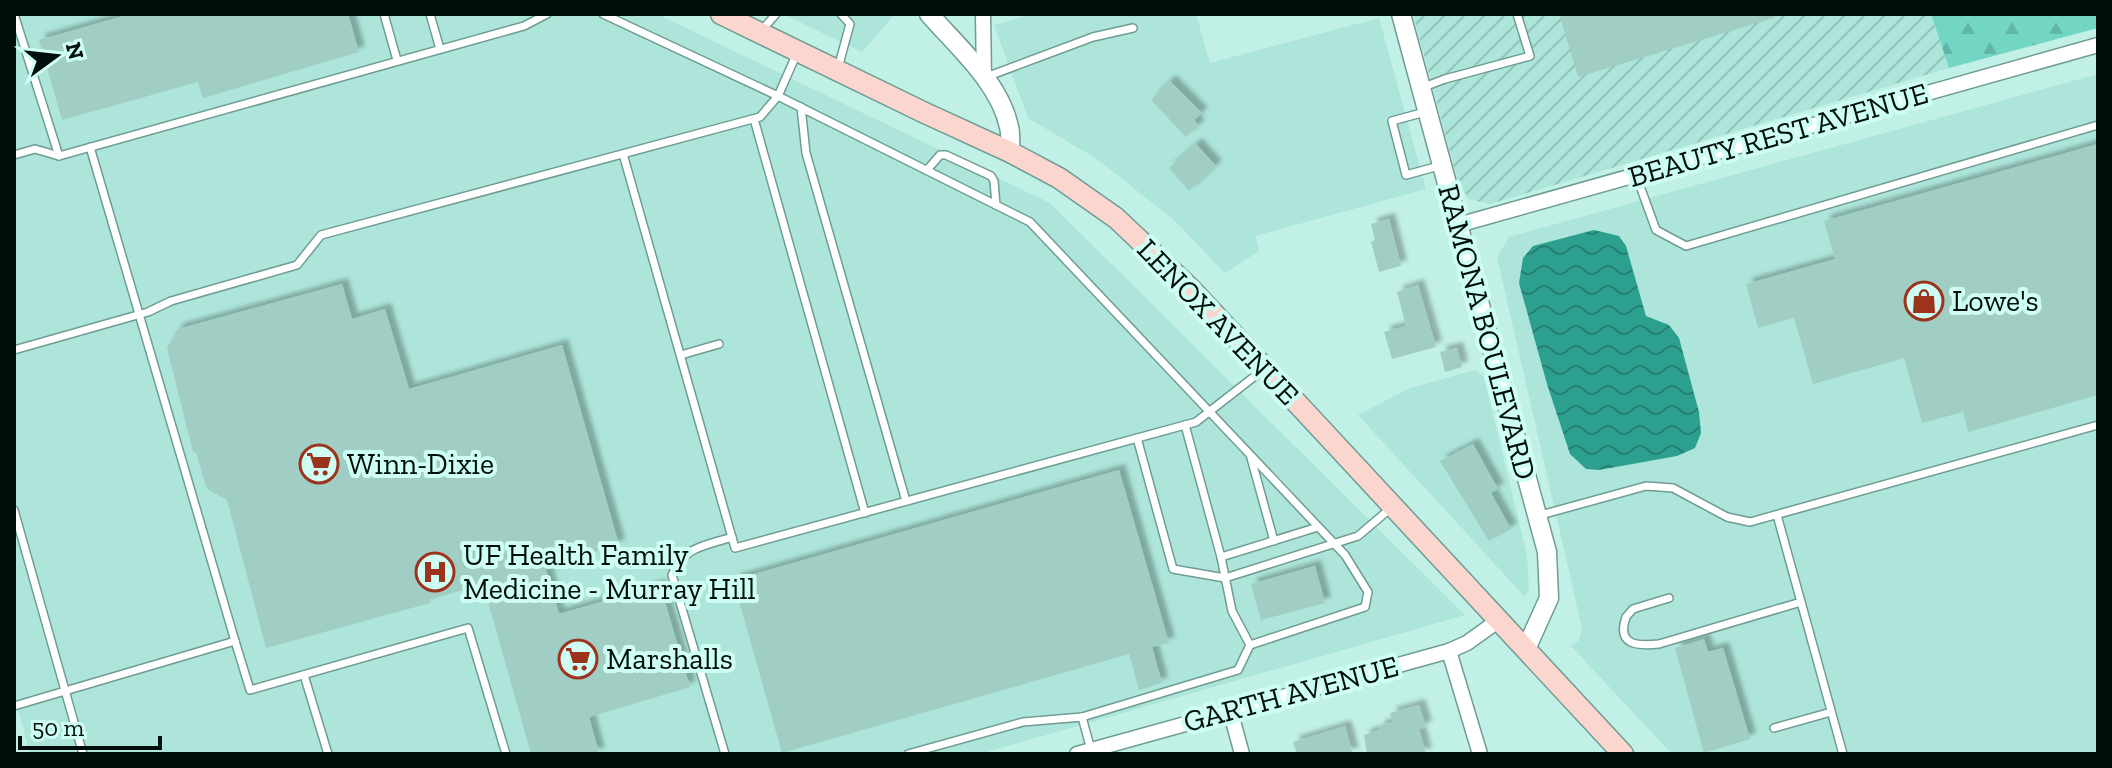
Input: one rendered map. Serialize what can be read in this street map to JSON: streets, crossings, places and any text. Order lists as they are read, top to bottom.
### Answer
{
  "streets": {
    "main road": ["LENOX AVENUE"],
    "street": ["BEAUTY REST AVENUE", "RAMONA BOULEVARD", "GARTH AVENUE"]
  },
  "crossings": [
    ["BEAUTY REST AVENUE", "RAMONA BOULEVARD"],
    ["LENOX AVENUE", "RAMONA BOULEVARD"],
    ["LENOX AVENUE", "GARTH AVENUE"]
  ],
  "places": {
    "shop": ["Lowe's"],
    "supermarket": ["Winn-Dixie", "Marshalls"],
    "hospital": ["UF Health Family Medicine - Murray Hill"]
  },
  "scale_bar": "50 m",
  "north": "right"
}
